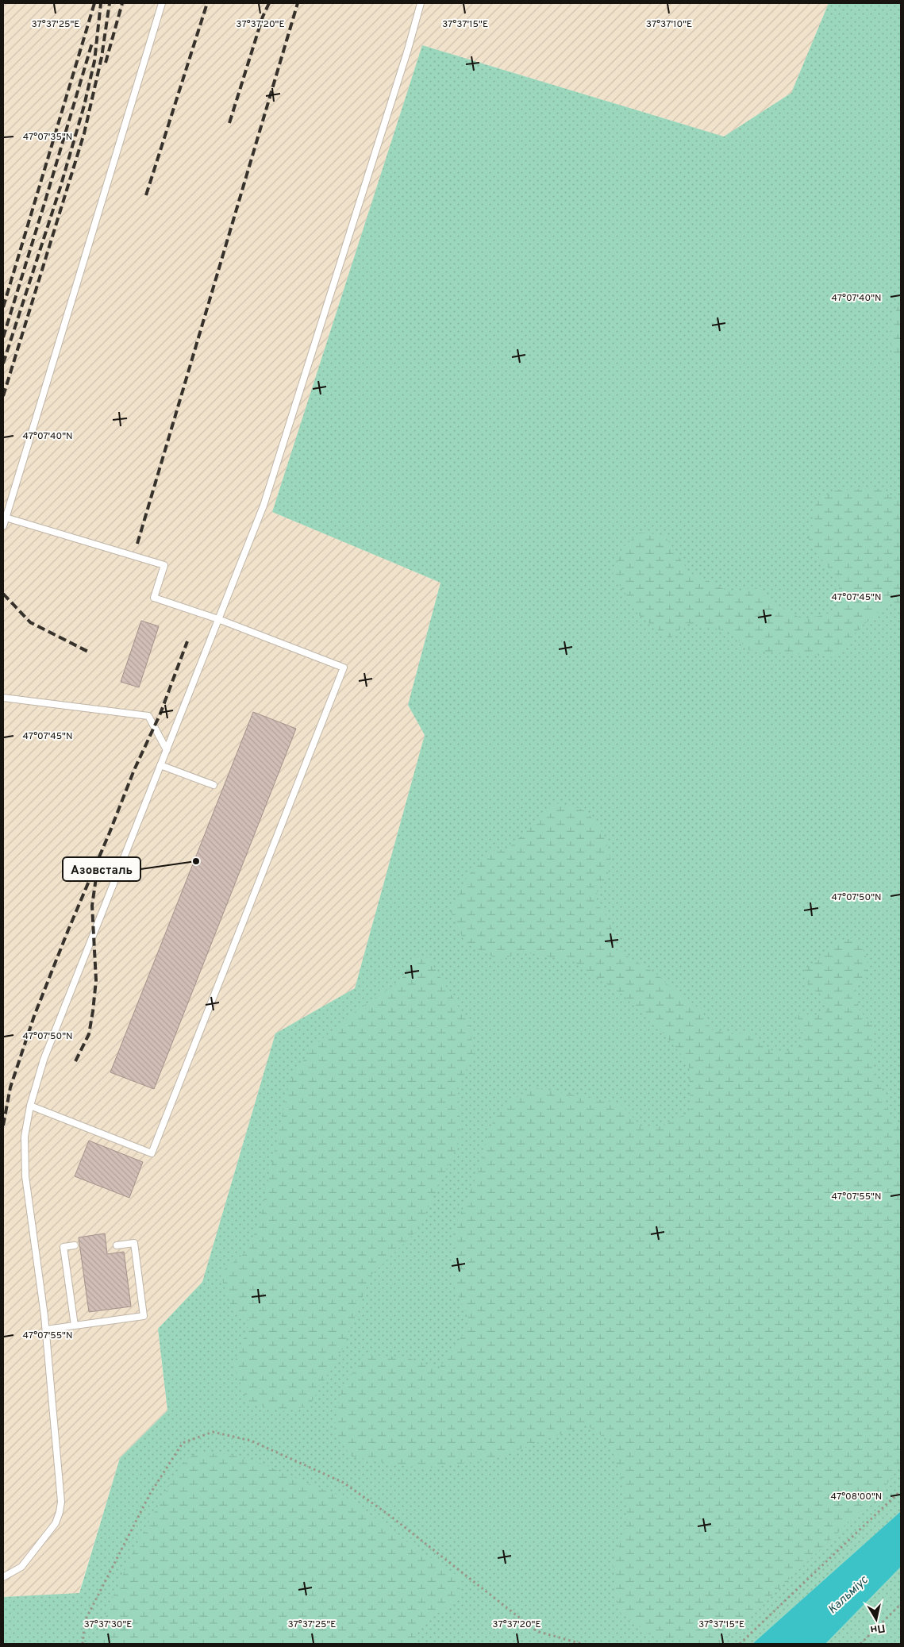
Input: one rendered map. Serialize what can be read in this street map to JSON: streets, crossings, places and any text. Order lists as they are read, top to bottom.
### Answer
{
  "water": ["Кальміус"],
  "places": ["Азовсталь"],
  "north": "bottom",
  "coordinates": [
    "37°37'25\"E",
    "37°37'20\"E",
    "37°37'15\"E",
    "37°37'10\"E",
    "47°07'35\"N",
    "47°07'40\"N",
    "47°07'45\"N",
    "47°07'50\"N",
    "47°07'55\"N",
    "47°08'00\"N",
    "37°37'30\"E"
  ]
}
